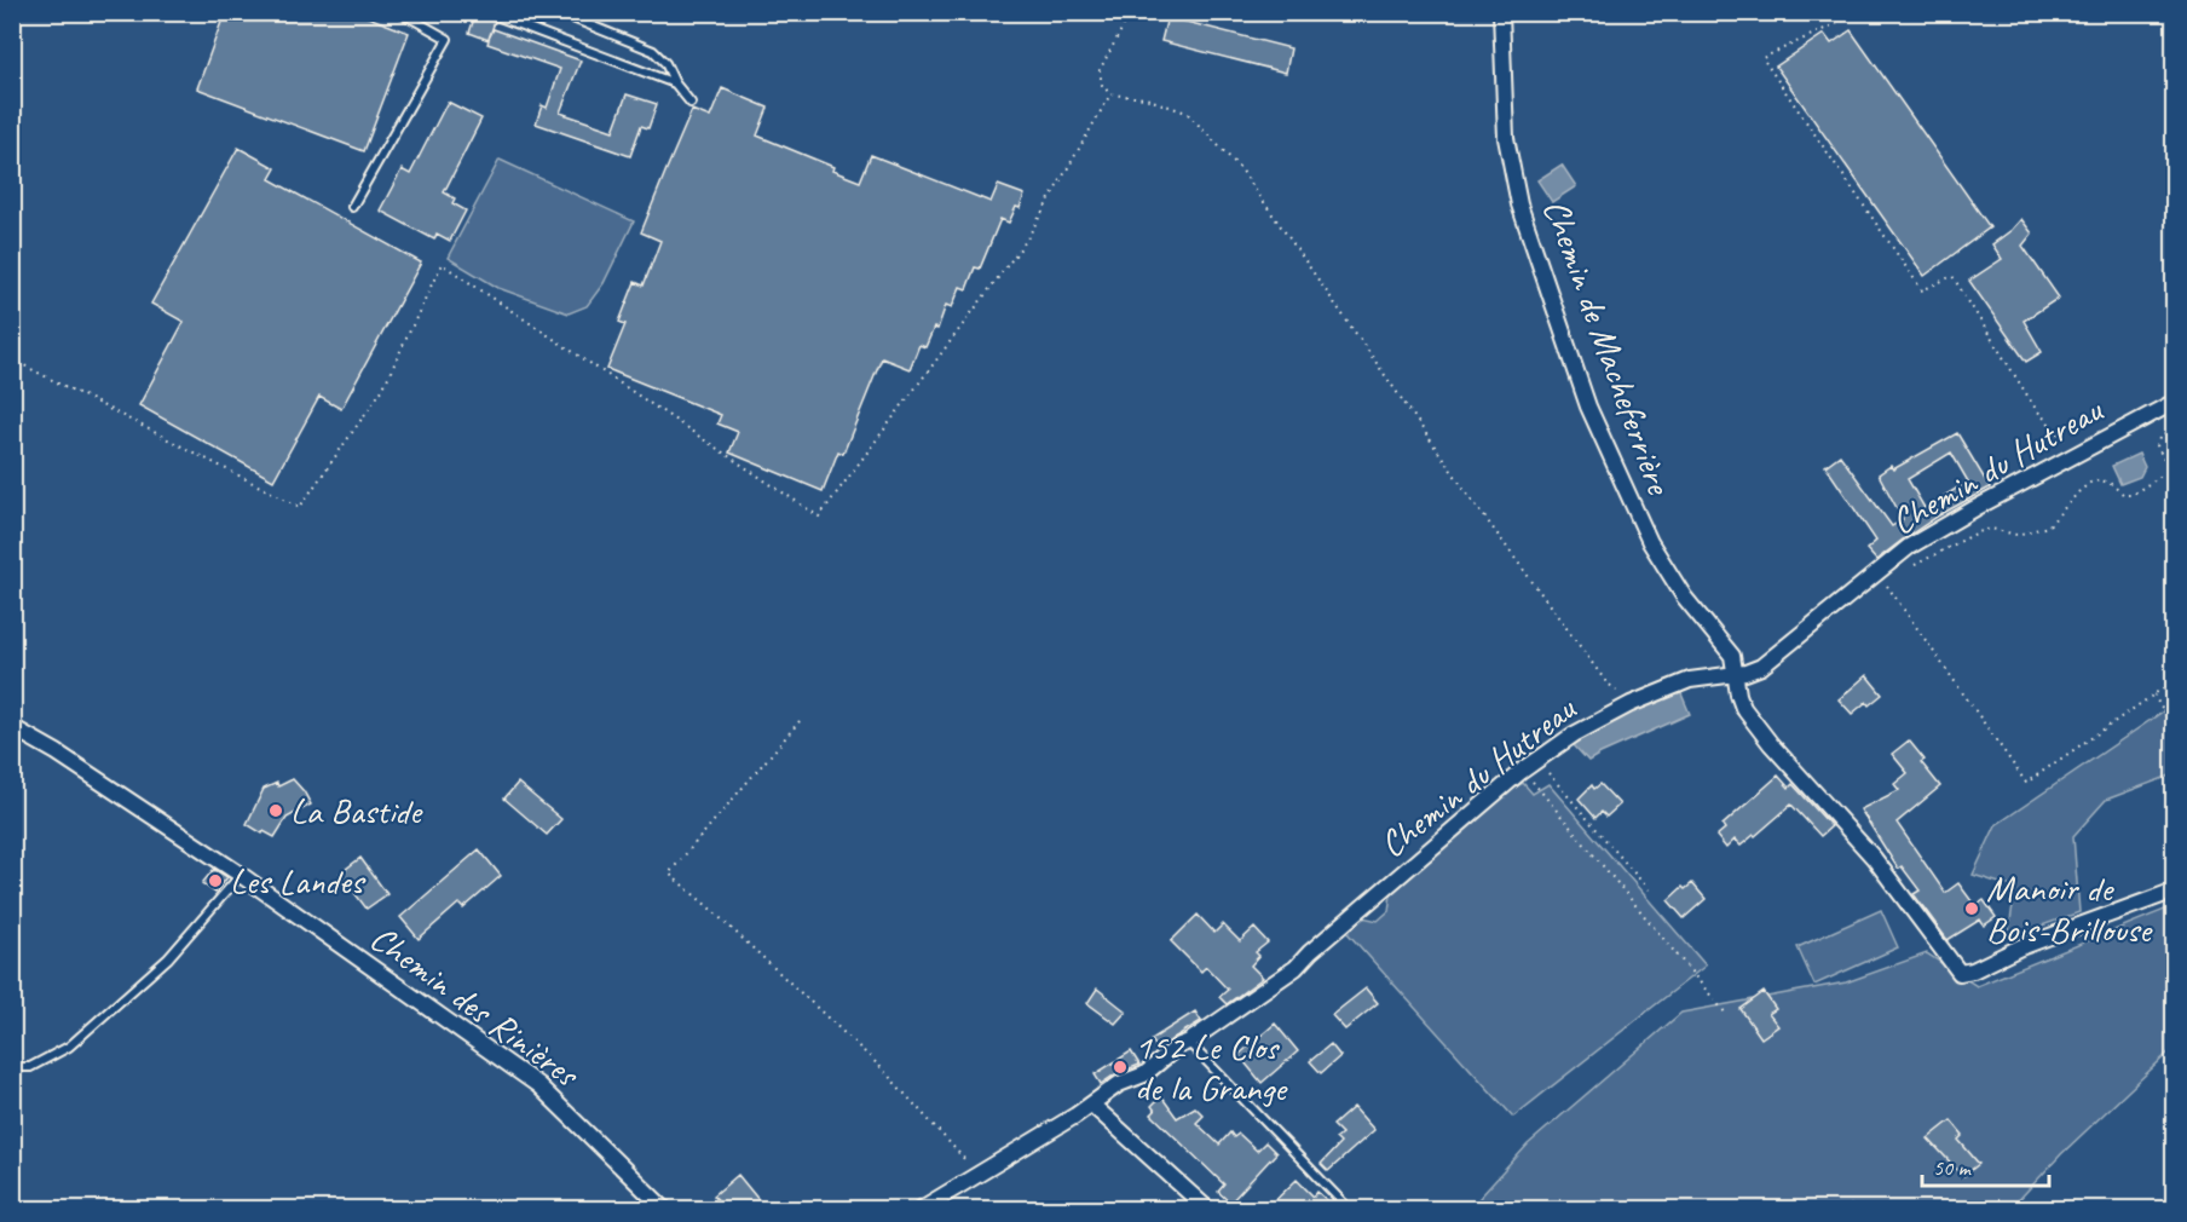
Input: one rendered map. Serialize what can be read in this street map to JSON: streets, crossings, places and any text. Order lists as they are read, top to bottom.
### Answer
{
  "streets": {
    "street": ["Chemin de Macheferrière", "Chemin du Hutreau", "Chemin des Rinières"]
  },
  "crossings": [
    ["Chemin de Macheferrière", "Chemin du Hutreau"]
  ],
  "places": [
    "La Bastide",
    "Les Landes",
    "Manoir de Bois-Brillouse",
    "152 Le Clos de la Grange"
  ],
  "scale_bar": "50 m"
}
